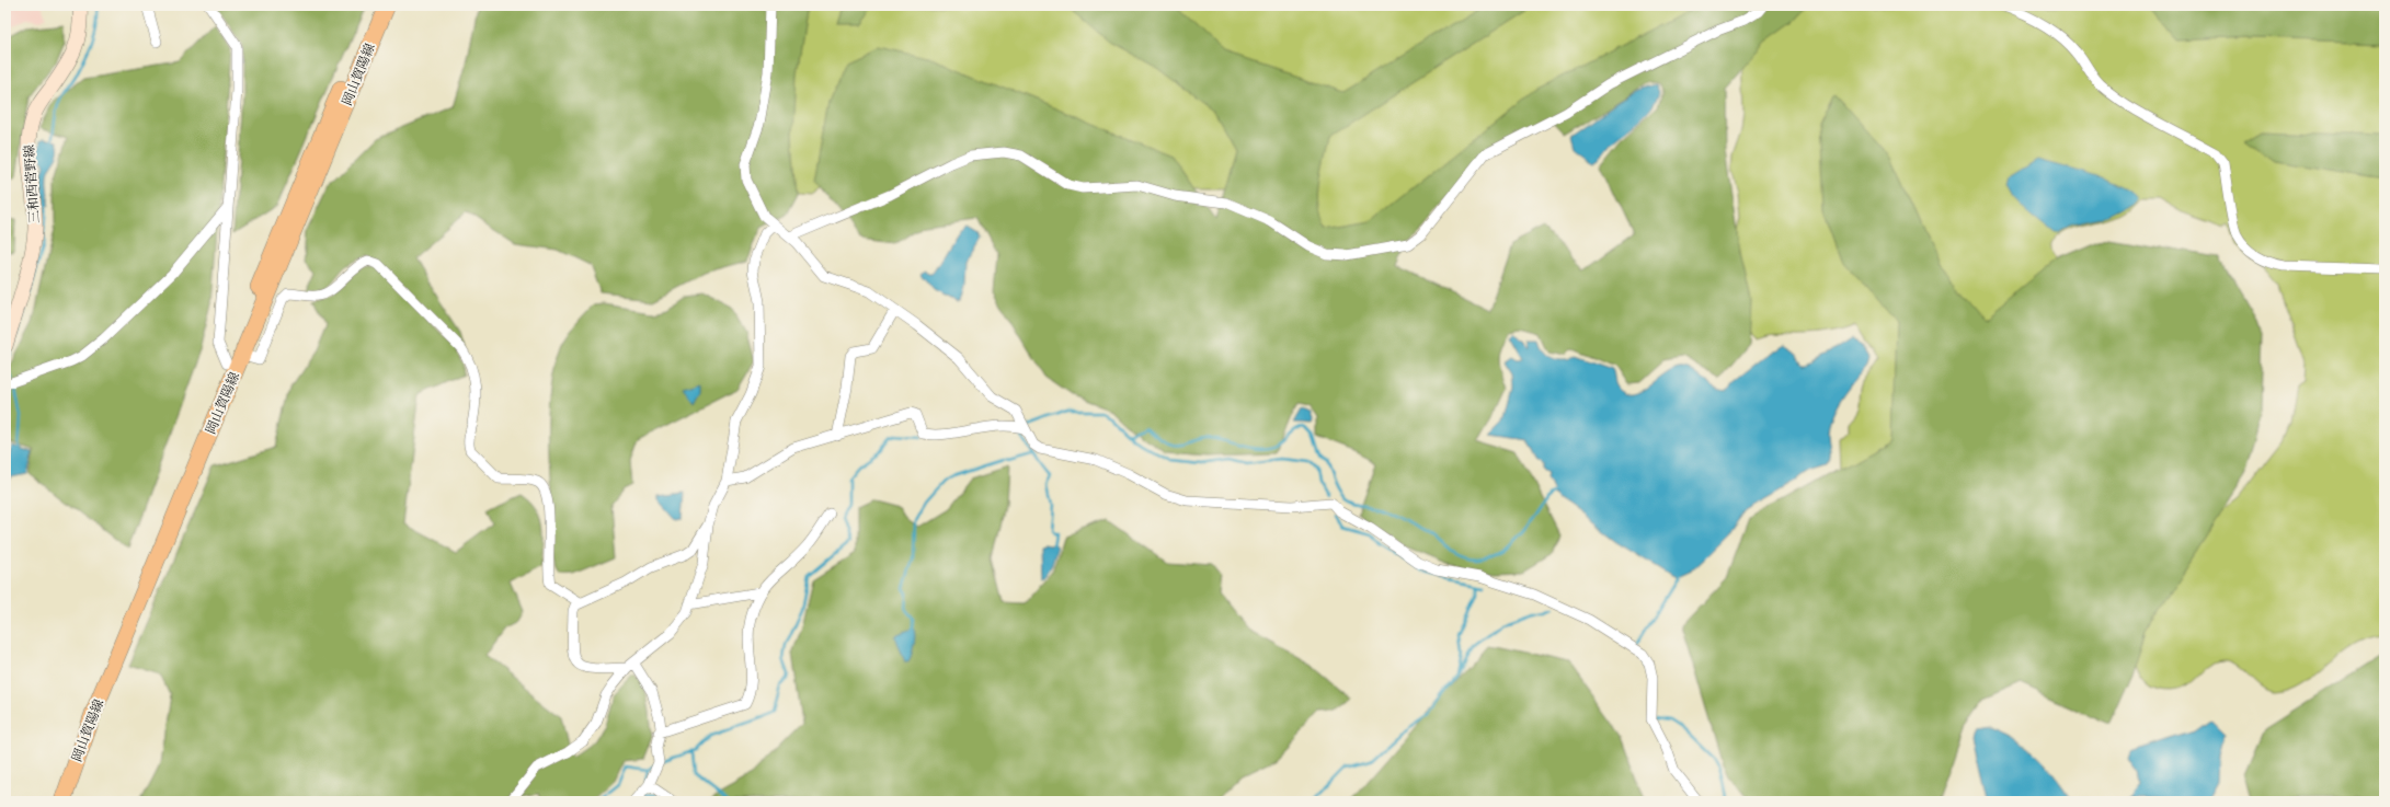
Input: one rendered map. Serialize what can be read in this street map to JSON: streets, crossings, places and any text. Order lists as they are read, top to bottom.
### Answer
{
  "streets": {
    "main road": ["岡山賀陽線", "三和西菅野線"]
  }
}
